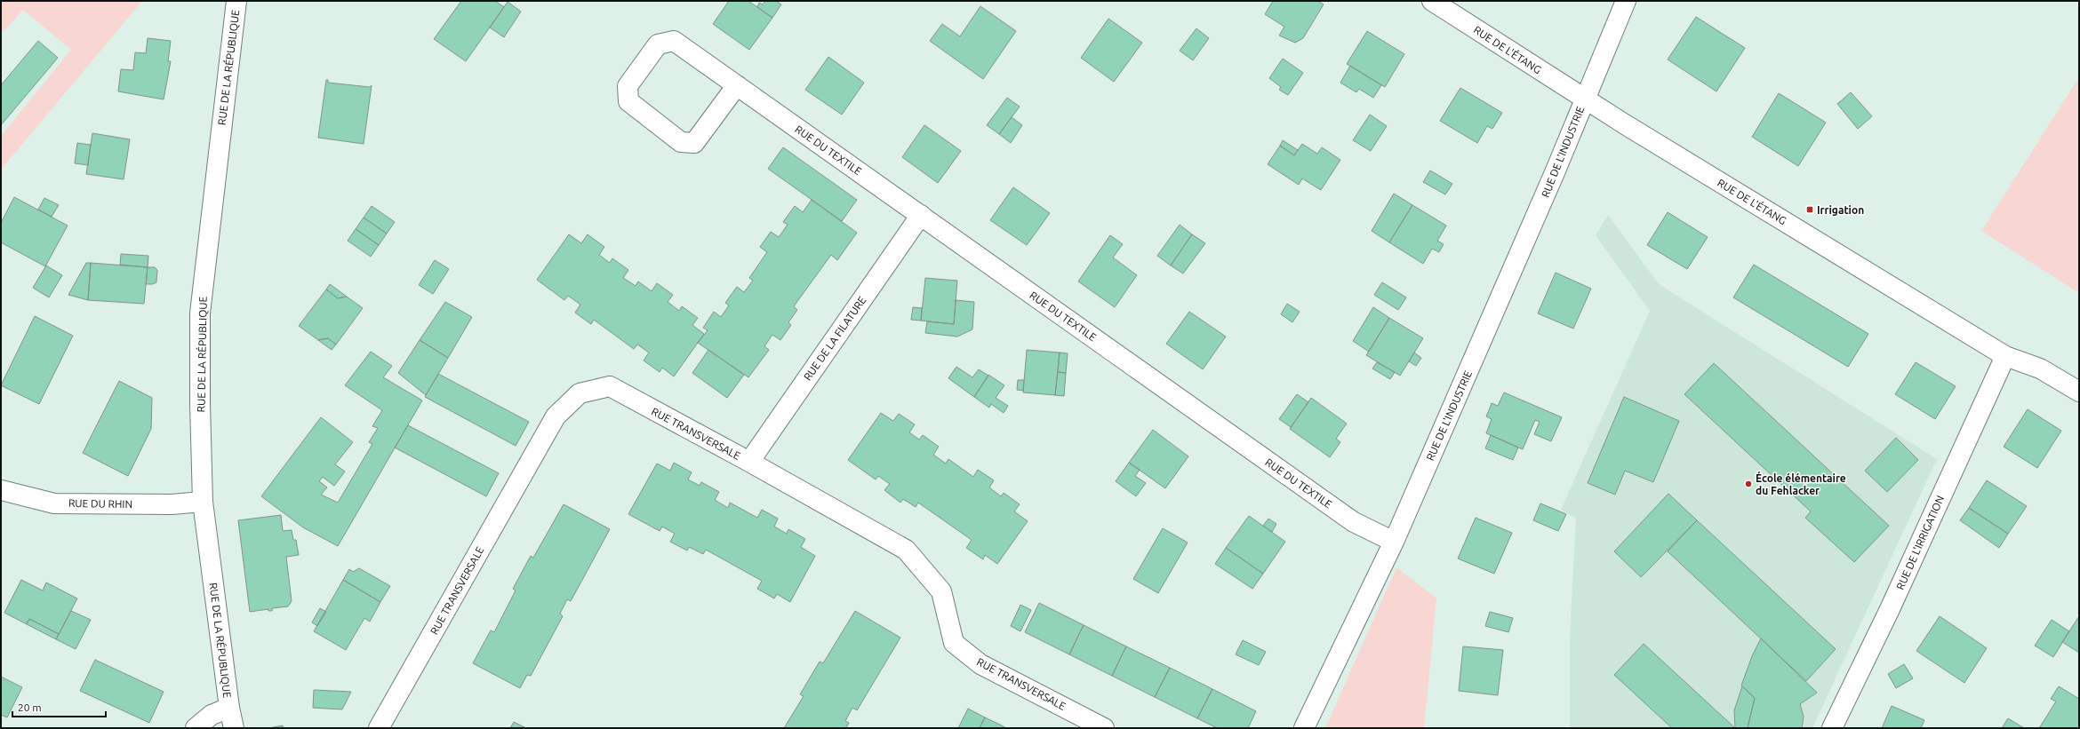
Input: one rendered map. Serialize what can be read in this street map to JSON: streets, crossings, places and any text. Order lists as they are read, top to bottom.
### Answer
{
  "streets": {
    "street": [
      "RUE DE L'ÉTANG",
      "RUE DE LA RÉPUBLIQUE",
      "RUE DU TEXTILE",
      "RUE DE L'INDUSTRIE",
      "RUE DE LA FILATURE",
      "RUE TRANSVERSALE",
      "RUE DU RHIN",
      "RUE DE L'IRRIGATION"
    ]
  },
  "crossings": [
    ["RUE DE L'ÉTANG", "RUE DE L'INDUSTRIE"],
    ["RUE DE L'ÉTANG", "RUE DE L'IRRIGATION"],
    ["RUE DE LA RÉPUBLIQUE", "RUE DU RHIN"],
    ["RUE DU TEXTILE", "RUE DE L'INDUSTRIE"],
    ["RUE DU TEXTILE", "RUE DE LA FILATURE"],
    ["RUE DE LA FILATURE", "RUE TRANSVERSALE"]
  ],
  "places": {
    "transit": ["Irrigation"],
    "other": ["École élémentaire du Fehlacker"]
  },
  "scale_bar": "20 m"
}
